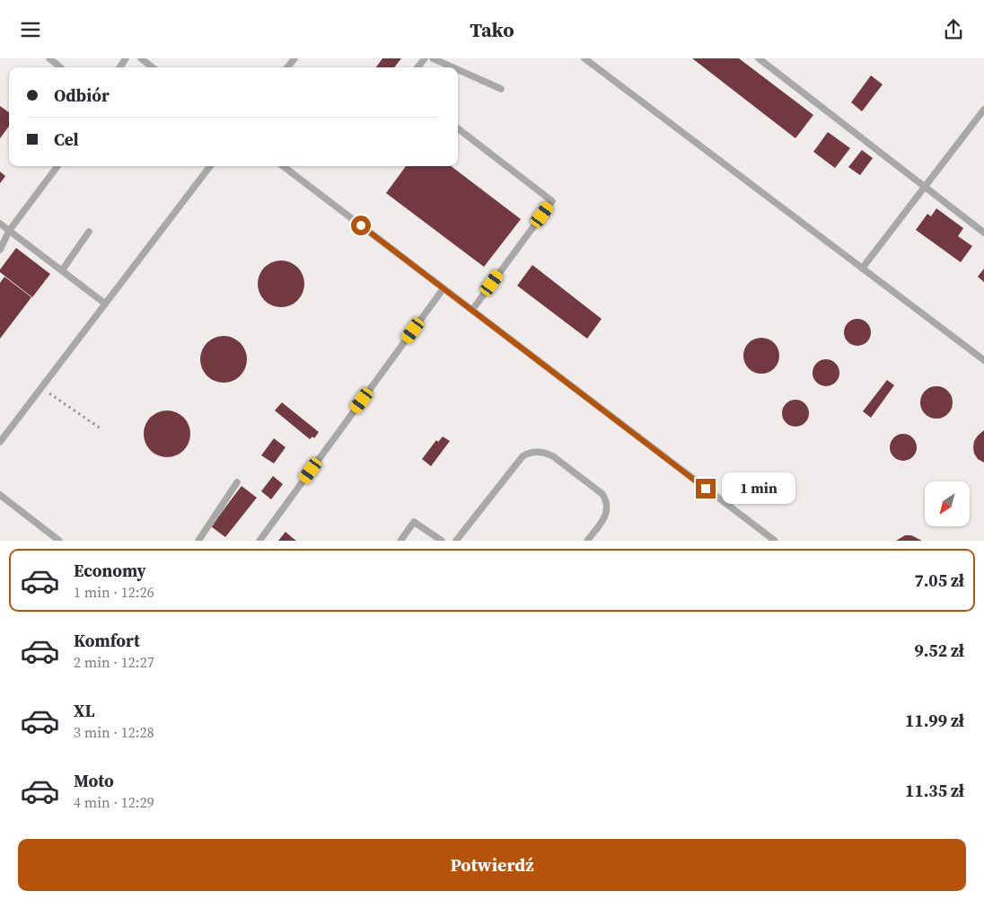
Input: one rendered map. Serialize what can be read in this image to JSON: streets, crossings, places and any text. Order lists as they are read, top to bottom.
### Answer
{
  "north": "bottom left",
  "page": {
    "header": "Tako",
    "banner": ["Odbiór", "Cel"],
    "bubble": "1 min",
    "list": [
      {
        "name": "Economy",
        "note": "1 min · 12:26",
        "value": "7.05 zł"
      },
      {
        "name": "Komfort",
        "note": "2 min · 12:27",
        "value": "9.52 zł"
      },
      {
        "name": "XL",
        "note": "3 min · 12:28",
        "value": "11.99 zł"
      },
      {
        "name": "Moto",
        "note": "4 min · 12:29",
        "value": "11.35 zł"
      }
    ],
    "buttons": "Potwierdź"
  }
}
